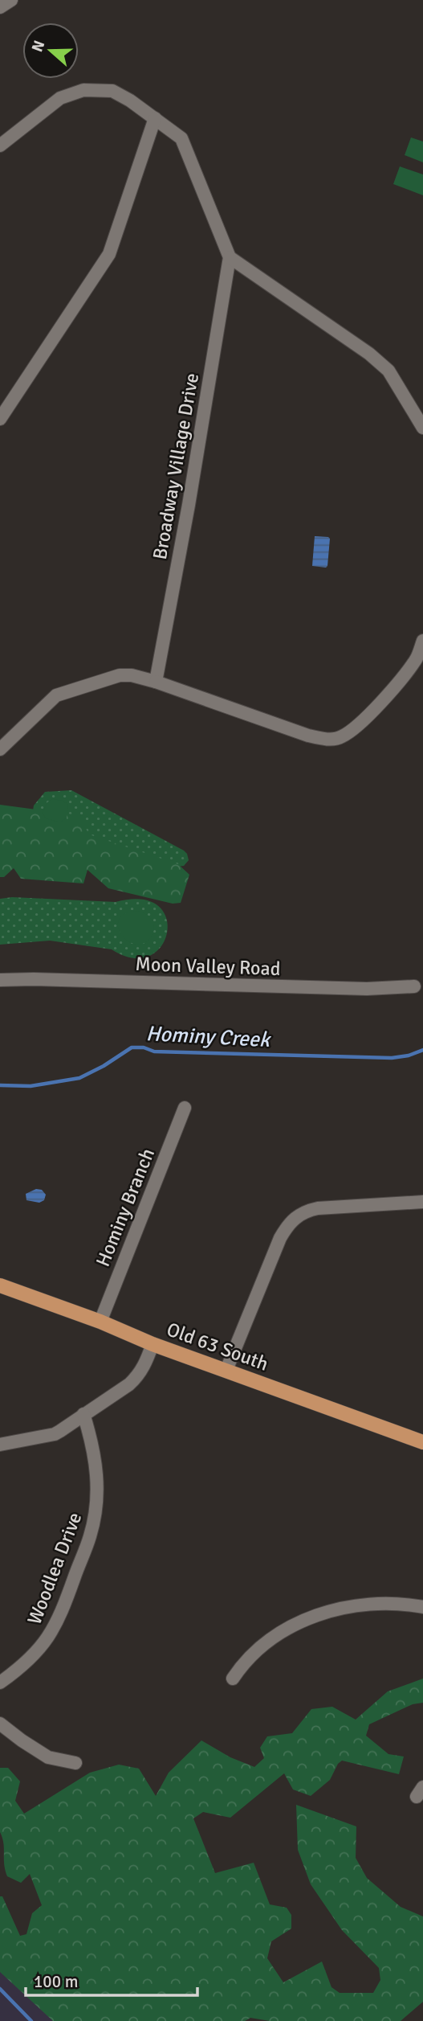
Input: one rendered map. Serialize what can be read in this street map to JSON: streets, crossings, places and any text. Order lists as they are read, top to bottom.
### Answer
{
  "streets": {
    "main road": ["Old 63 South"],
    "street": [
      "Broadway Village Drive",
      "Moon Valley Road",
      "Hominy Branch",
      "Woodlea Drive"
    ]
  },
  "crossings": [
    ["Hominy Branch", "Old 63 South"]
  ],
  "water": ["Hominy Creek"],
  "scale_bar": "100 m",
  "north": "left"
}
